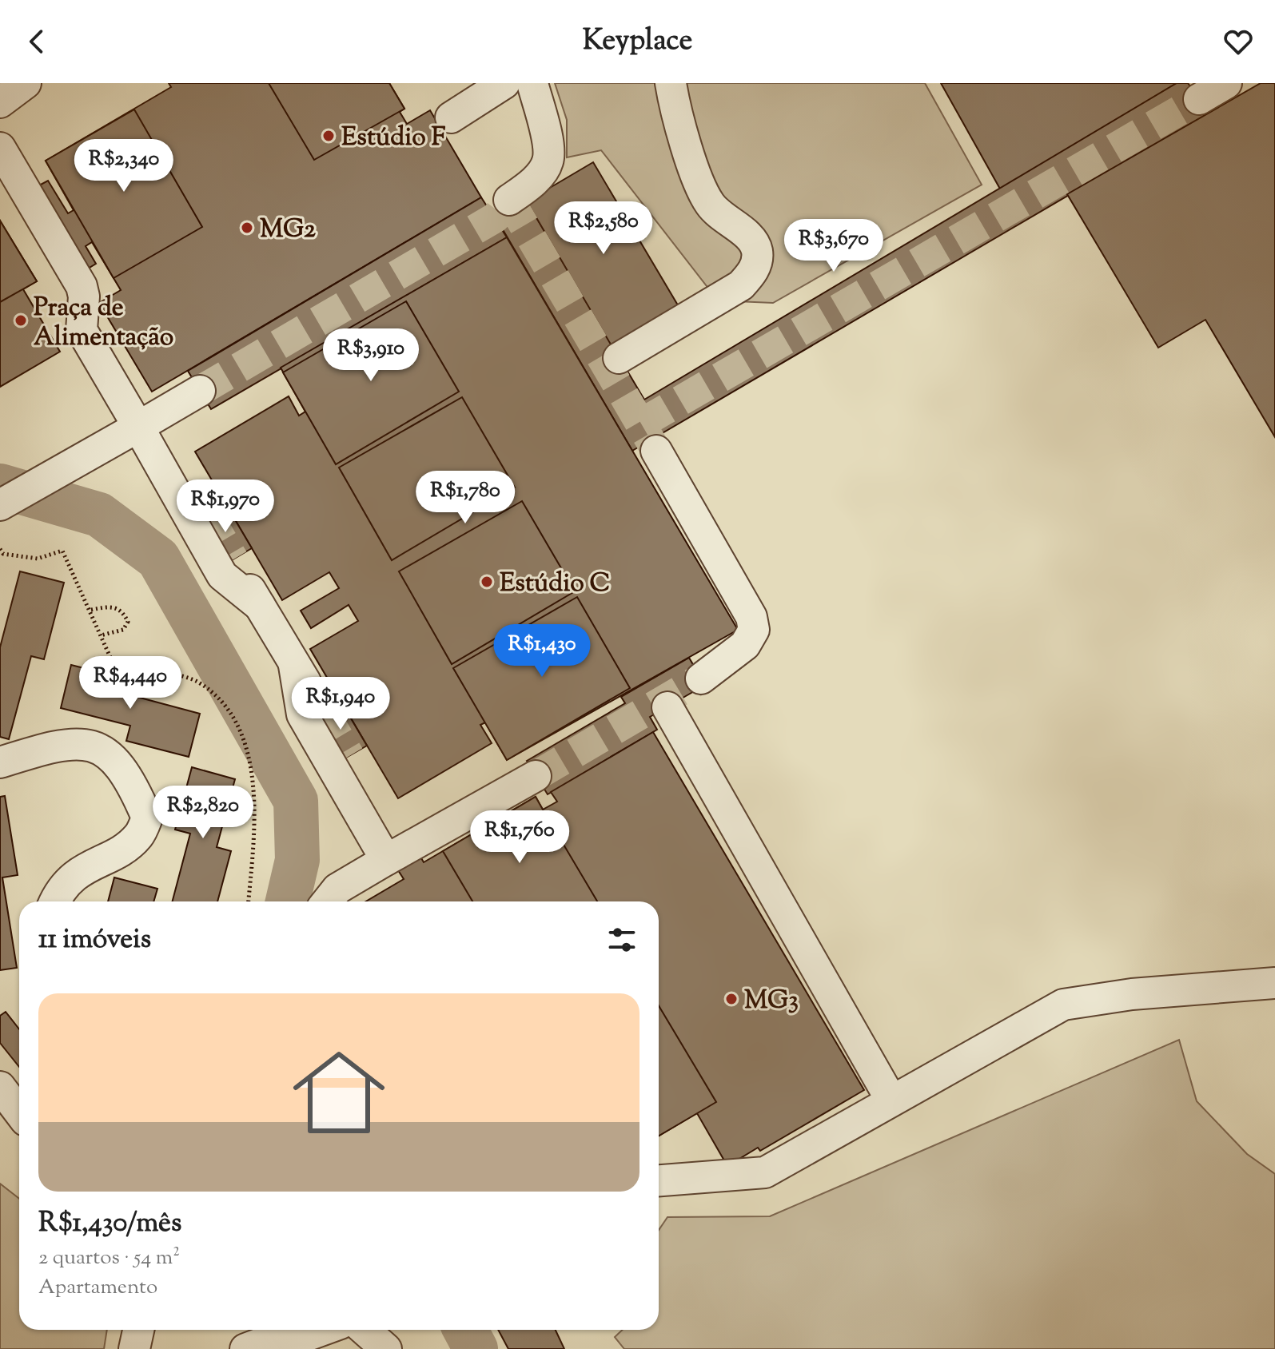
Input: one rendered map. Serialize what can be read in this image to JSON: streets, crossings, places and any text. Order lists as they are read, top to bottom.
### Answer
{
  "places": [
    "Estúdio F",
    "MG2",
    "Praça de Alimentação",
    "Estúdio C",
    "MG3"
  ],
  "page": {
    "header": "Keyplace",
    "price": [
      "R$2,340",
      "R$2,580",
      "R$3,670",
      "R$3,910",
      "R$1,780",
      "R$1,970",
      "R$1,430",
      "R$4,440",
      "R$1,940",
      "R$2,820",
      "R$1,760"
    ],
    "heading": "11 imóveis",
    "list": [
      {
        "name": "R$1,430/mês",
        "note": "2 quartos · 54 m² · Apartamento"
      }
    ]
  }
}
